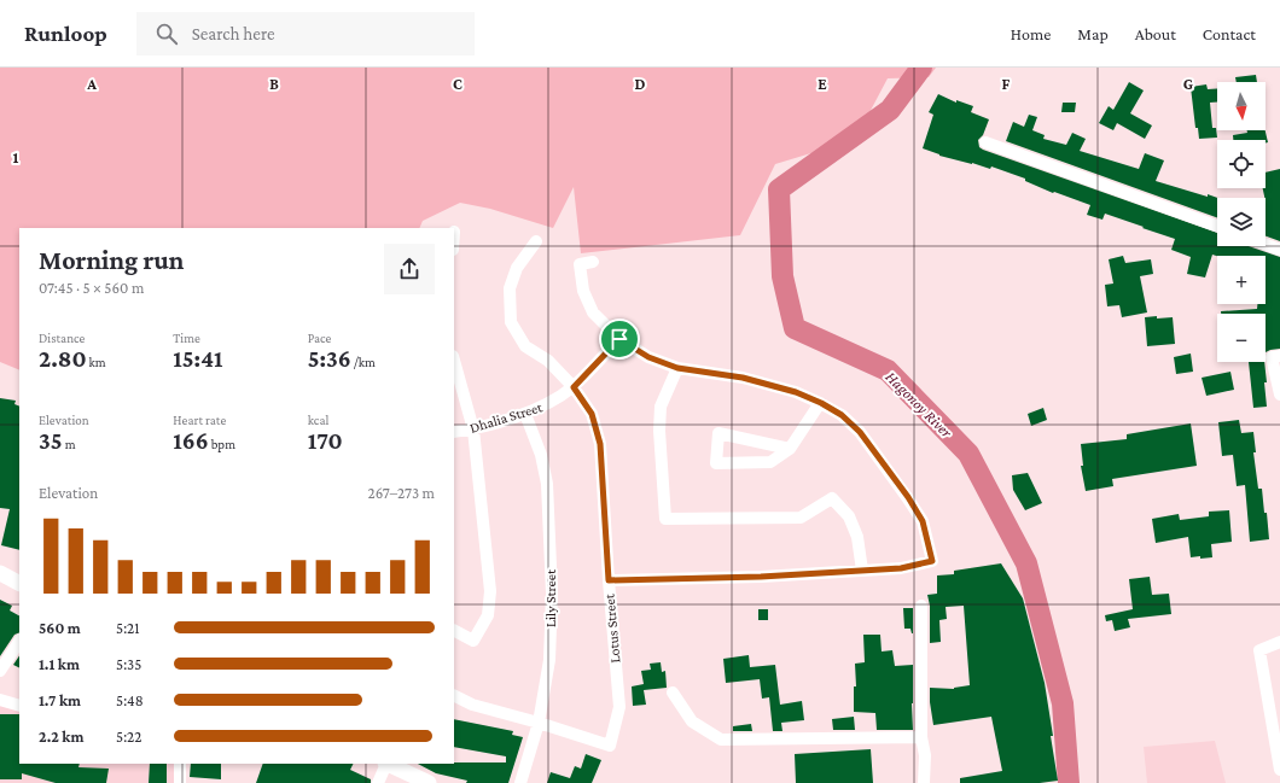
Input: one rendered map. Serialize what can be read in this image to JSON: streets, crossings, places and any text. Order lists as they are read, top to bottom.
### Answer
{
  "streets": {
    "street": ["Dhalia Street", "Lily Street", "Lotus Street"]
  },
  "crossings": [
    ["Dhalia Street", "Lily Street"],
    ["Dhalia Street", "Lotus Street"],
    ["Lily Street", "Lotus Street"]
  ],
  "water": ["Hagonoy River"],
  "north": "bottom",
  "page": {
    "header": "Runloop",
    "search": "Search here",
    "nav": [
      "Home",
      "Map",
      "About",
      "Contact"
    ],
    "map_buttons": ["+", "−"],
    "heading": ["Morning run", "07:45 · 5 × 560 m"],
    "stats": [
      ["Distance", "2.80 km"],
      ["Time", "15:41"],
      ["Pace", "5:36 /km"],
      ["Elevation", "35 m"],
      ["Heart rate", "166 bpm"],
      ["kcal", "170"]
    ],
    "chart": ["Elevation", "267–273 m"],
    "list": [
      {
        "name": "560 m",
        "note": "5:21"
      },
      {
        "name": "1.1 km",
        "note": "5:35"
      },
      {
        "name": "1.7 km",
        "note": "5:48"
      },
      {
        "name": "2.2 km",
        "note": "5:22"
      }
    ]
  },
  "grid": {
    "columns": [
      "A",
      "B",
      "C",
      "D",
      "E",
      "F",
      "G"
    ],
    "rows": ["1"]
  }
}
